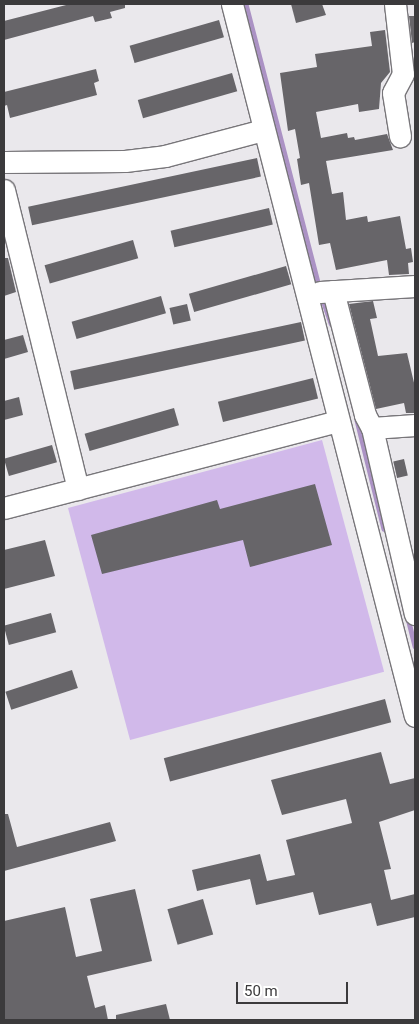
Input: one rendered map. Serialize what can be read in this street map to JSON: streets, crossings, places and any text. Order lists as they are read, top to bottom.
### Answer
{
  "scale_bar": "50 m"
}
